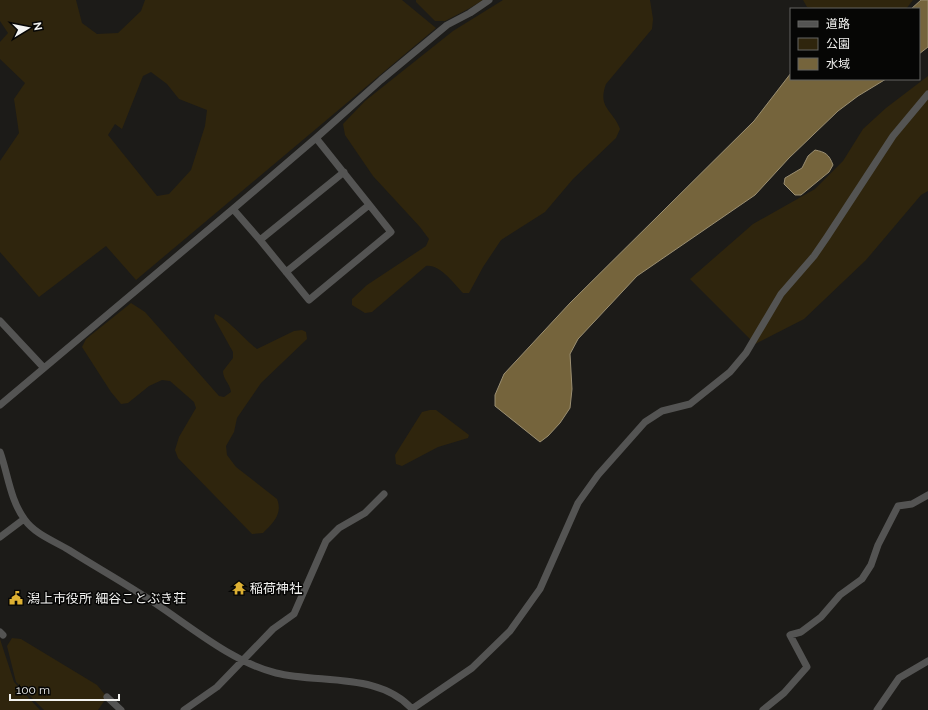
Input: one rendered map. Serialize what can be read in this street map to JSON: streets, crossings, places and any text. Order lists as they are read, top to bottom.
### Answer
{
  "places": {
    "temple": ["稲荷神社"],
    "public building": ["潟上市役所 細谷ことぶき荘"]
  },
  "legend": ["道路", "公園", "水域"],
  "scale_bar": "100 m",
  "north": "right"
}
